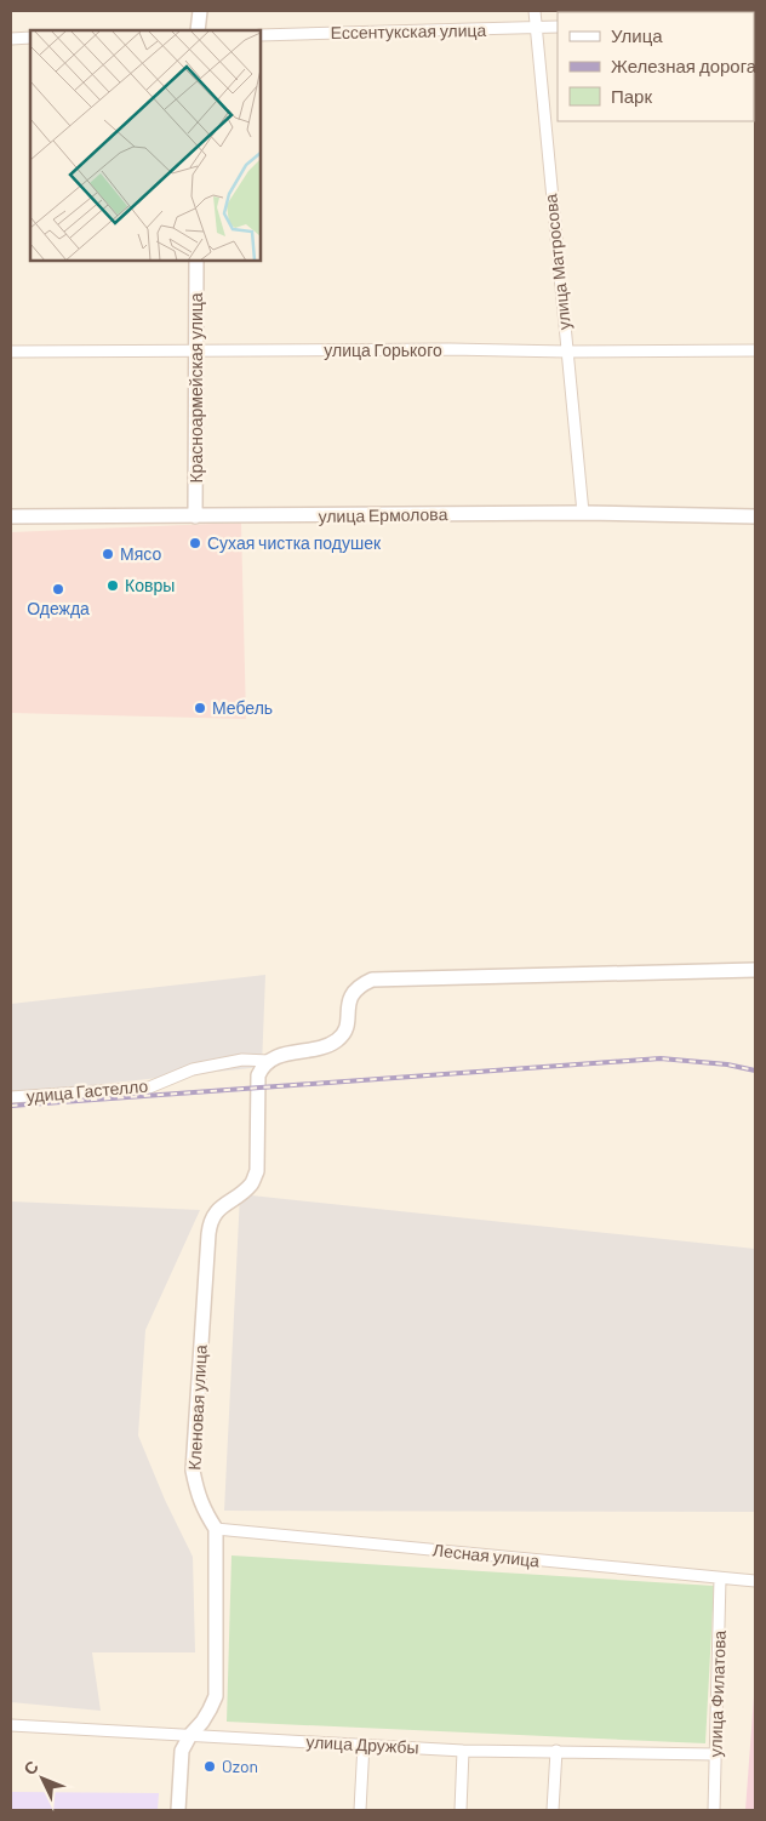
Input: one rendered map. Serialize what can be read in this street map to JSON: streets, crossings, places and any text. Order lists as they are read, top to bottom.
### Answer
{
  "streets": {
    "street": [
      "Ессентукская улица",
      "улица Матросова",
      "улица Горького",
      "Красноармейская улица",
      "улица Ермолова",
      "удица Гастелло",
      "Кленовая улица",
      "Лесная улица",
      "улица Филатова",
      "улица Дружбы"
    ]
  },
  "crossings": [
    ["Ессентукская улица", "улица Матросова"],
    ["улица Матросова", "улица Горького"],
    ["улица Матросова", "улица Ермолова"],
    ["улица Горького", "Красноармейская улица"],
    ["Красноармейская улица", "улица Ермолова"],
    ["удица Гастелло", "Кленовая улица"],
    ["Кленовая улица", "Лесная улица"],
    ["Лесная улица", "улица Филатова"],
    ["улица Филатова", "улица Дружбы"]
  ],
  "places": [
    "Сухая чистка подушек",
    "Мясо",
    "Ковры",
    "Одежда",
    "Мебель",
    "Ozon"
  ],
  "legend": ["Улица", "Железная дорога", "Парк"],
  "north": "top left"
}
